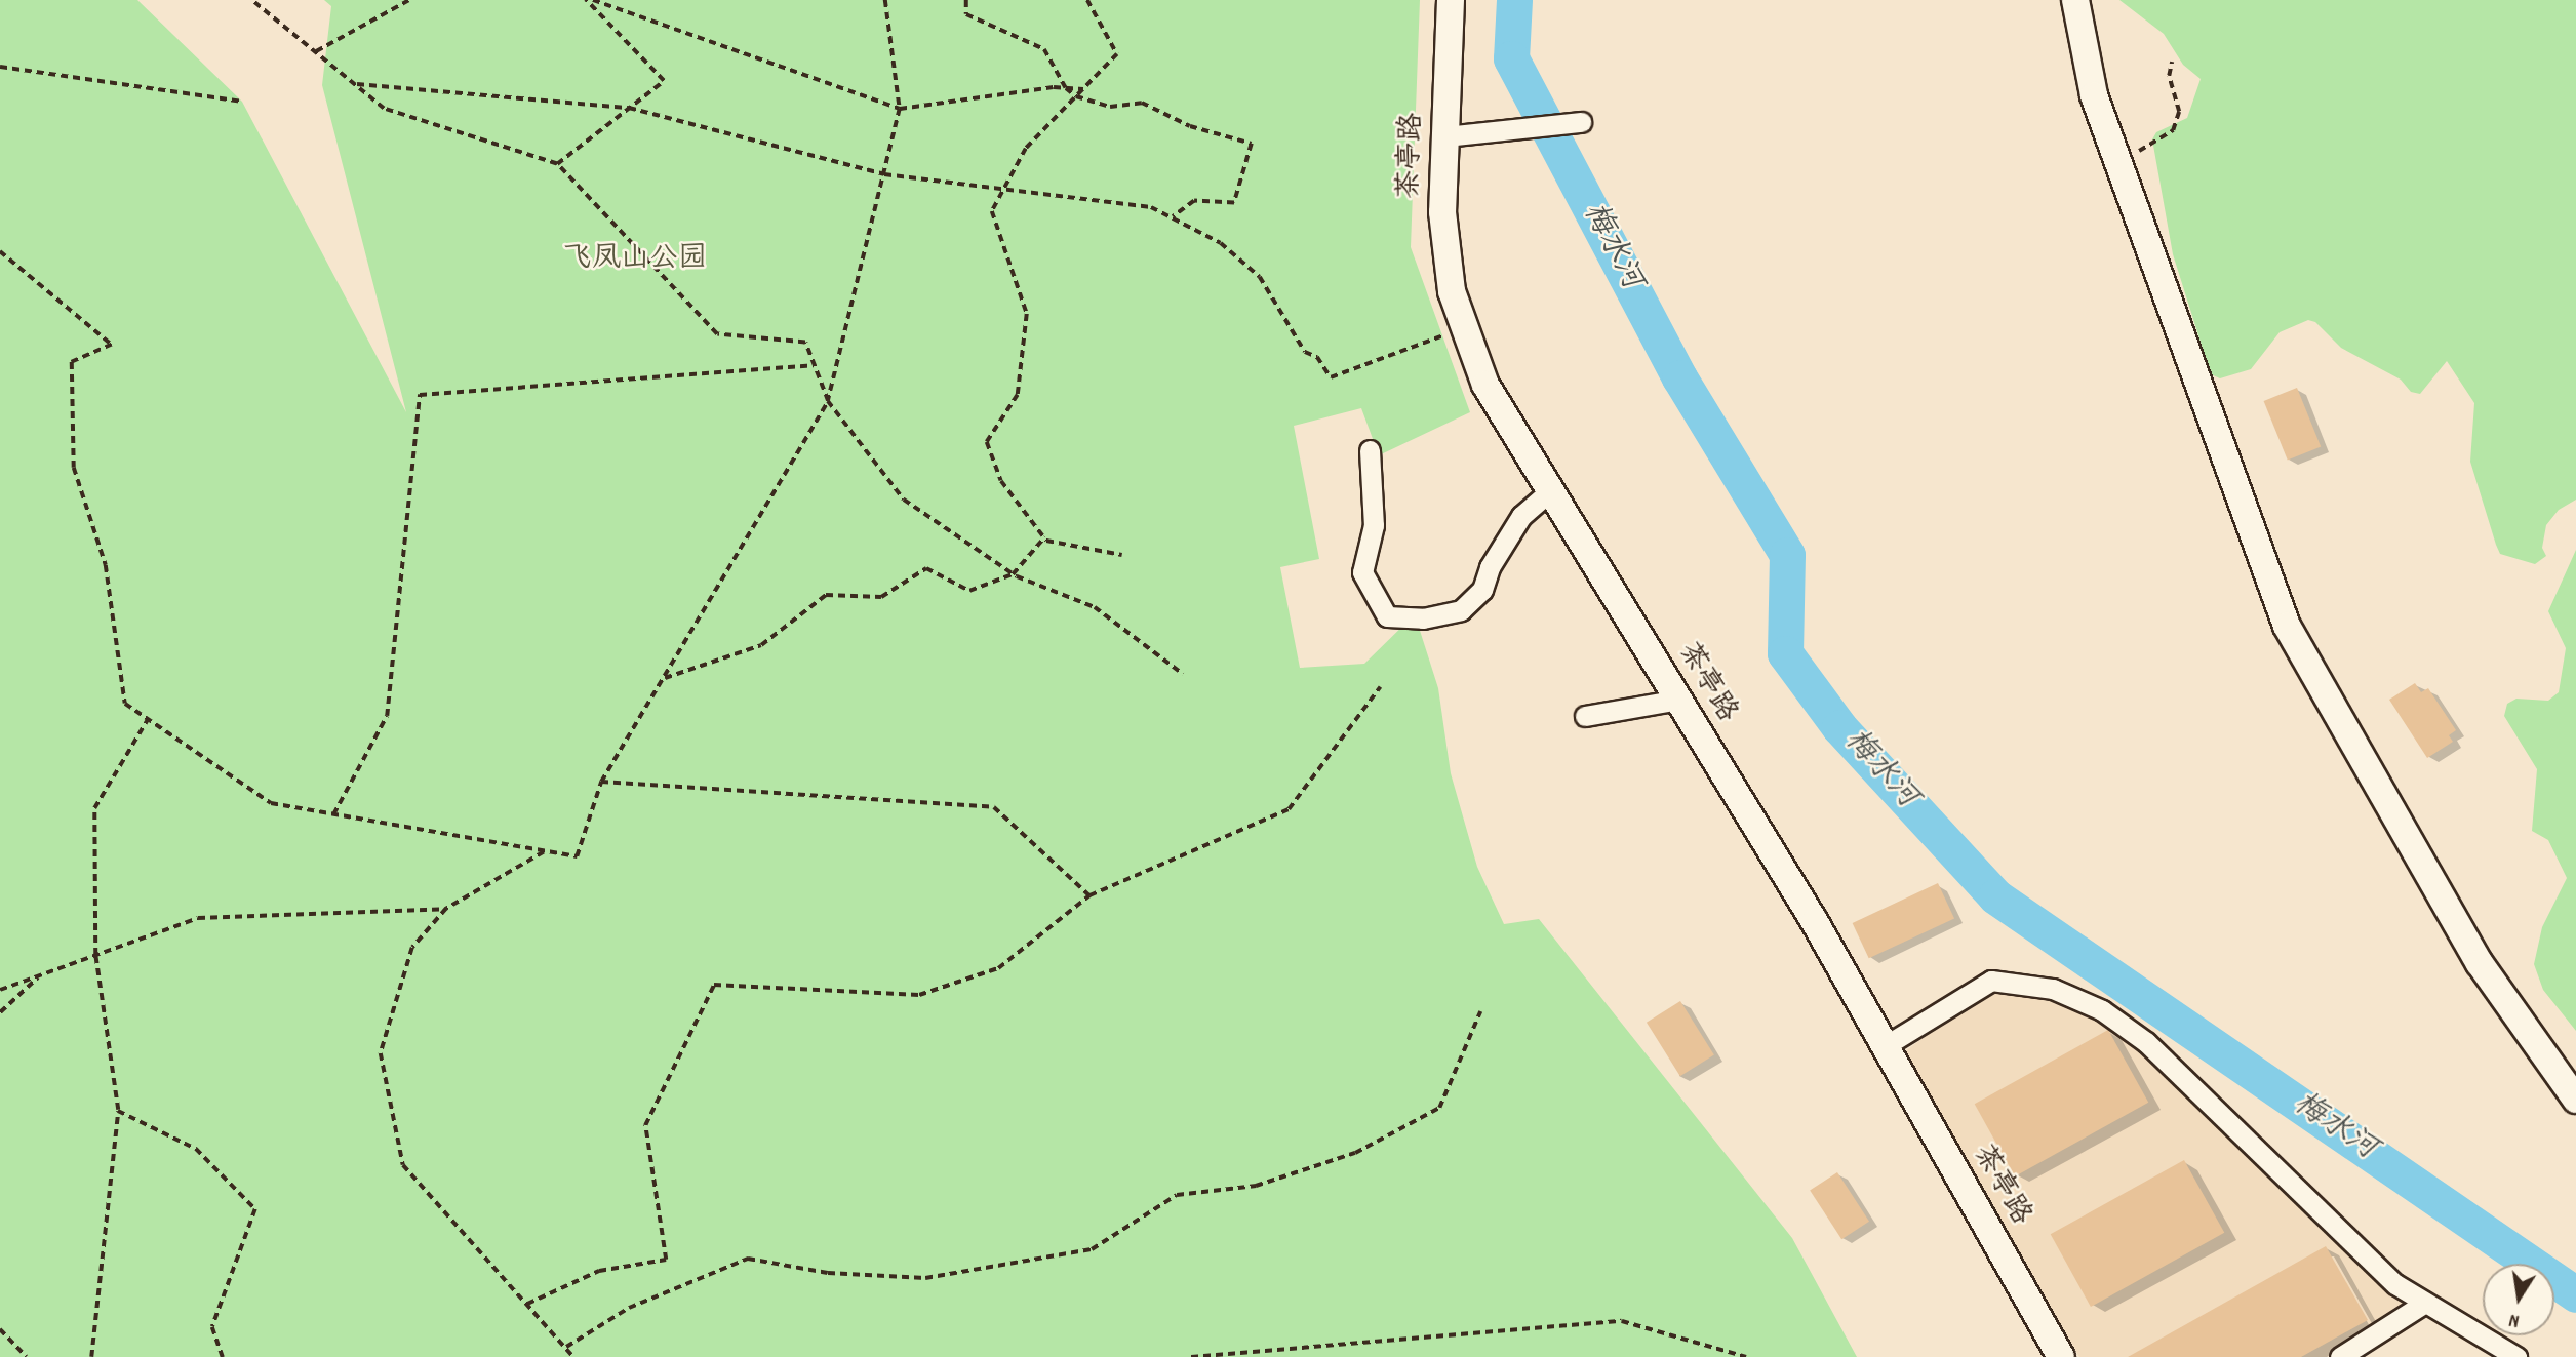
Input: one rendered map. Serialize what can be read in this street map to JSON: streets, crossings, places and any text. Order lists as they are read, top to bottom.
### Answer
{
  "streets": {
    "street": ["茶亭路"]
  },
  "water": ["梅水河"],
  "parks": ["飞凤山公园"],
  "north": "bottom"
}
